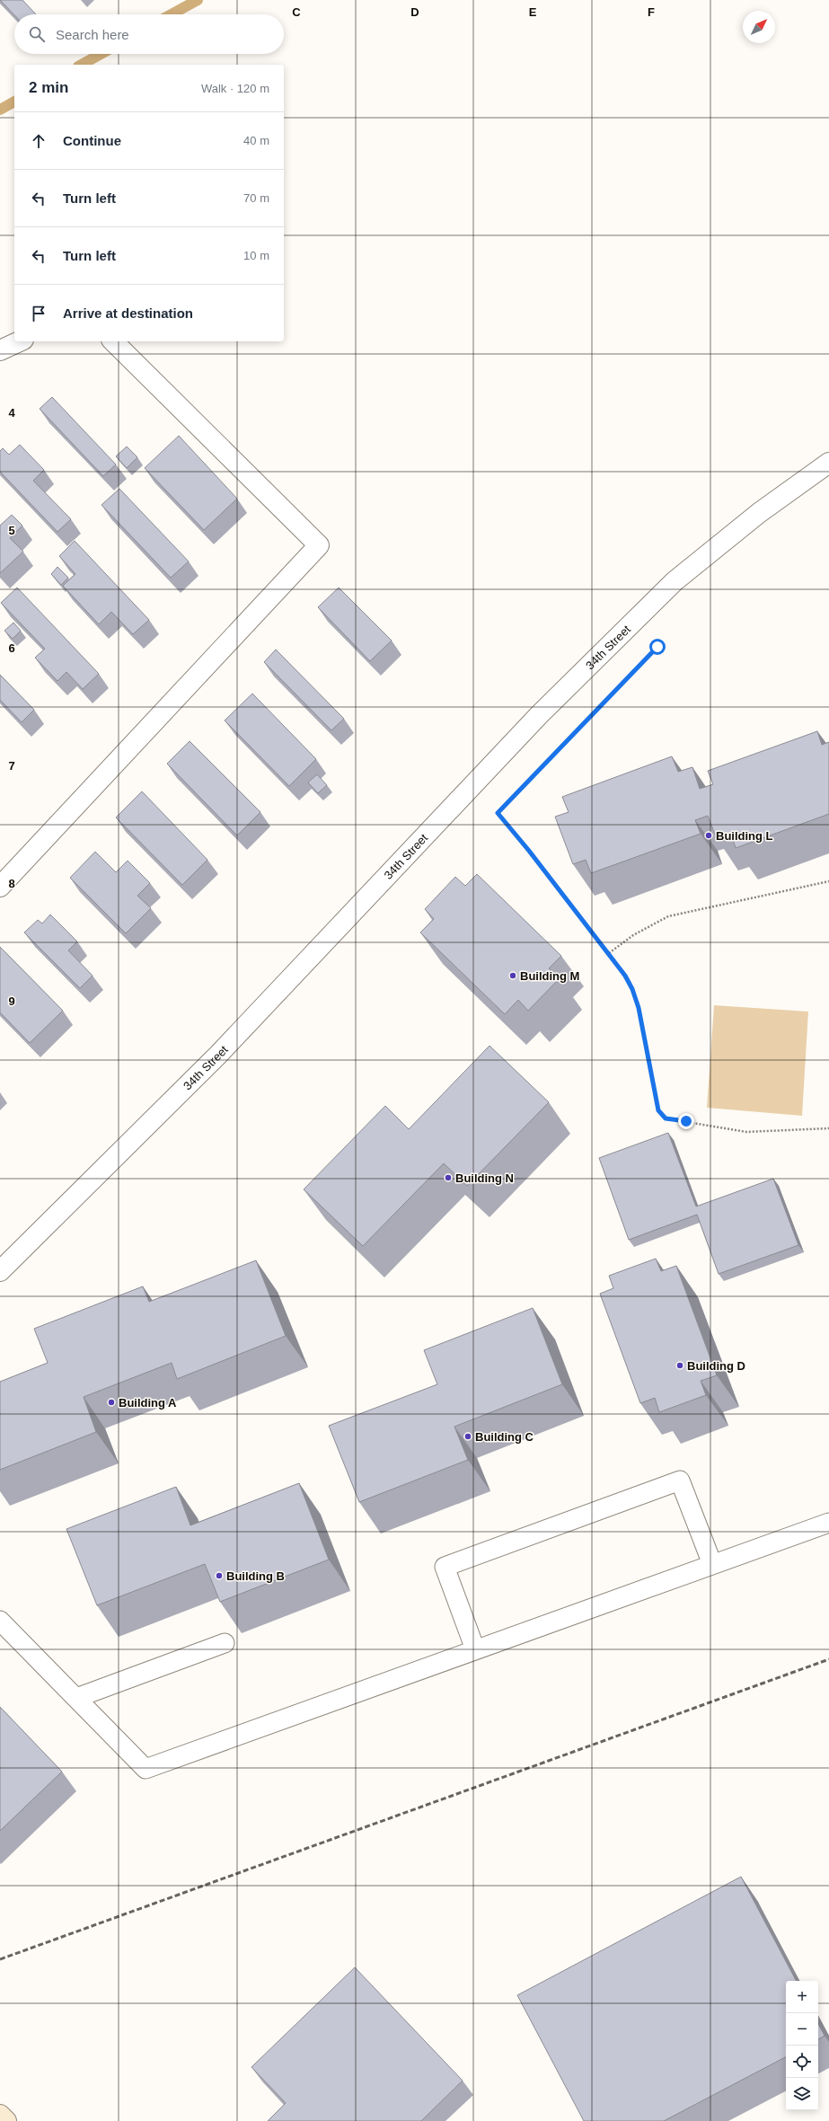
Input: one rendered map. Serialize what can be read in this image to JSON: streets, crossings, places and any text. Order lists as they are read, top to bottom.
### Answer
{
  "streets": {
    "street": ["34th Street"]
  },
  "places": [
    "Building L",
    "Building M",
    "Building N",
    "Building D",
    "Building A",
    "Building C",
    "Building B"
  ],
  "north": "top right",
  "page": {
    "search": "Search here",
    "heading": ["2 min", "Walk · 120 m"],
    "list": [
      ["Continue", "40 m"],
      ["Turn left", "70 m"],
      ["Turn left", "10 m"],
      "Arrive at destination"
    ],
    "map_buttons": ["+", "−"]
  },
  "grid": {
    "columns": [
      "C",
      "D",
      "E",
      "F"
    ],
    "rows": [
      "4",
      "5",
      "6",
      "7",
      "8",
      "9"
    ]
  }
}
